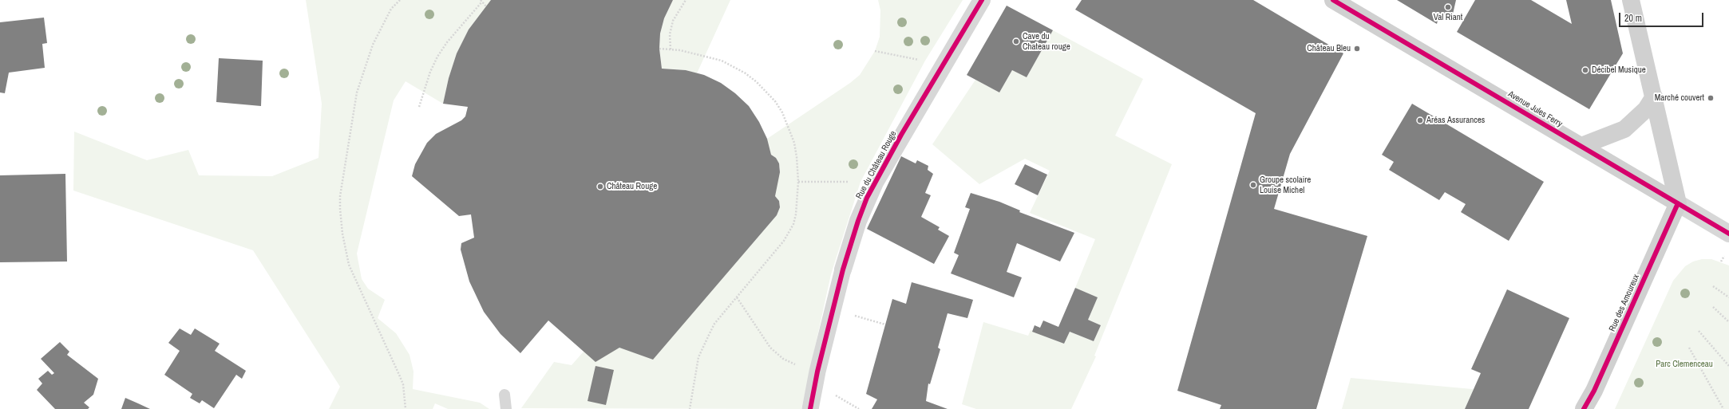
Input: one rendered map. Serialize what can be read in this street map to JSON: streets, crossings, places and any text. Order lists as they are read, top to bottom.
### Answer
{
  "streets": {
    "main road": ["Avenue Jules Ferry", "Rue des Amoureux"],
    "street": ["Rue du Château Rouge"]
  },
  "crossings": [
    ["Avenue Jules Ferry", "Rue des Amoureux"]
  ],
  "parks": ["Parc Clemenceau"],
  "places": [
    "Val Riant",
    "Cave du Chateau rouge",
    "Château Bleu",
    "Décibel Musique",
    "Marché couvert",
    "Aréas Assurances",
    "Groupe scolaire Louise Michel",
    "Château Rouge"
  ],
  "scale_bar": "20 m"
}
